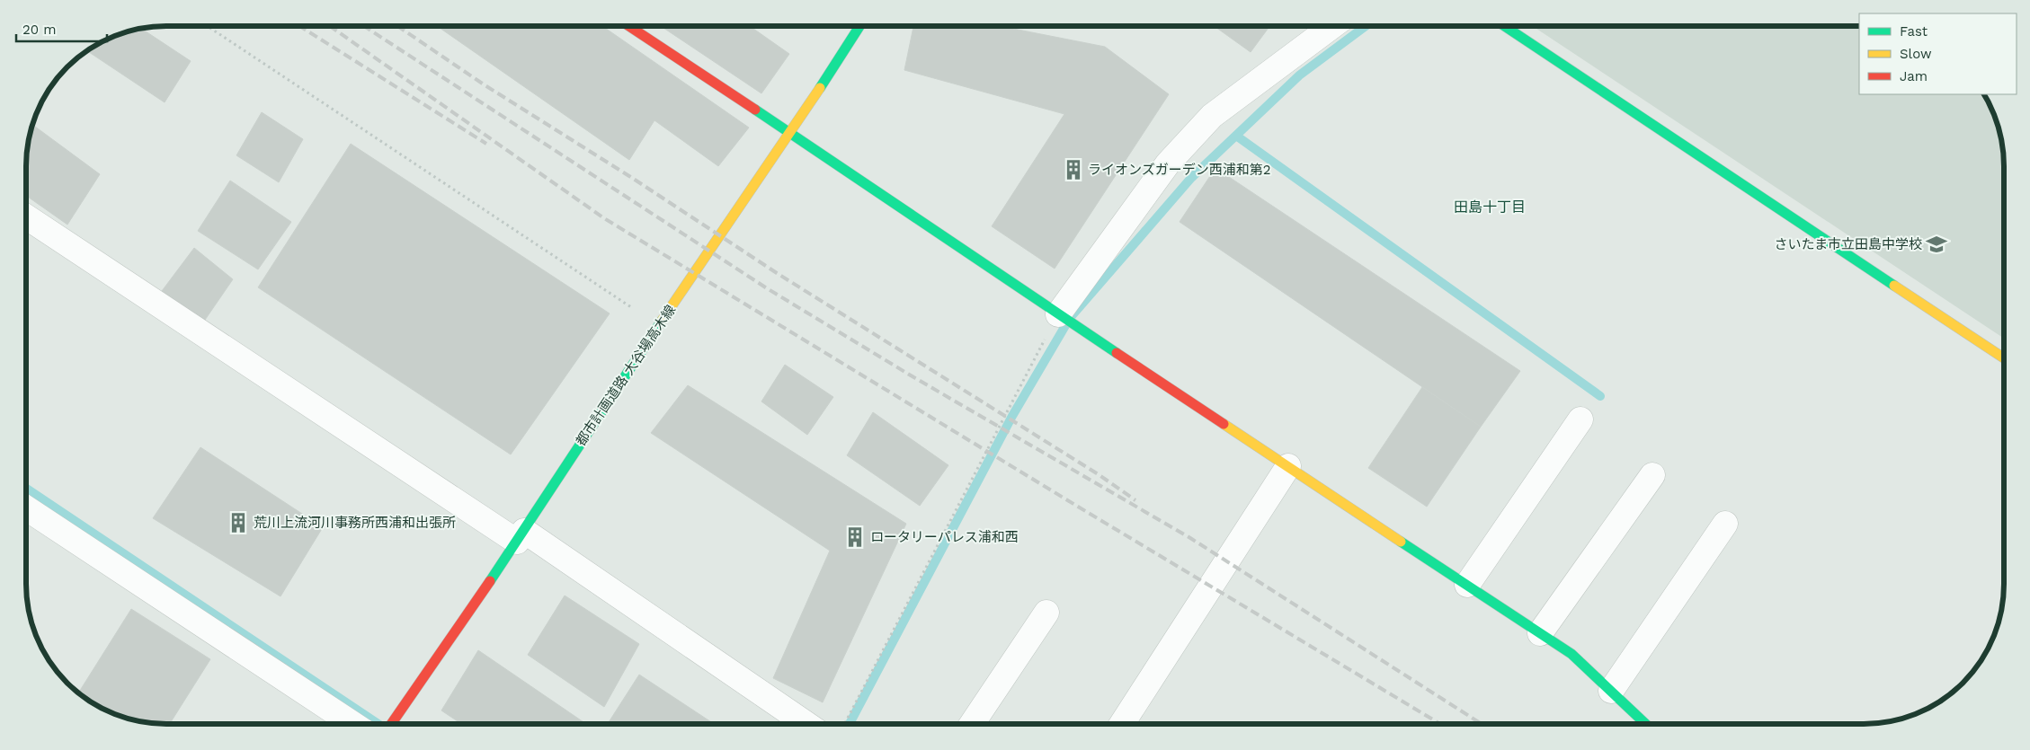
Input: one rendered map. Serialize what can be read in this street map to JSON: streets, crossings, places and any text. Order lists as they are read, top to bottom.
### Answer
{
  "streets": {
    "street": ["都市計画道路 大谷場高木線"]
  },
  "districts": ["田島十丁目"],
  "places": {
    "building": ["ライオンズガーデン西浦和第2", "荒川上流河川事務所西浦和出張所", "ロータリーパレス浦和西"],
    "school or university": ["さいたま市立田島中学校"]
  },
  "legend": ["Fast", "Slow", "Jam"],
  "scale_bar": "20 m"
}
